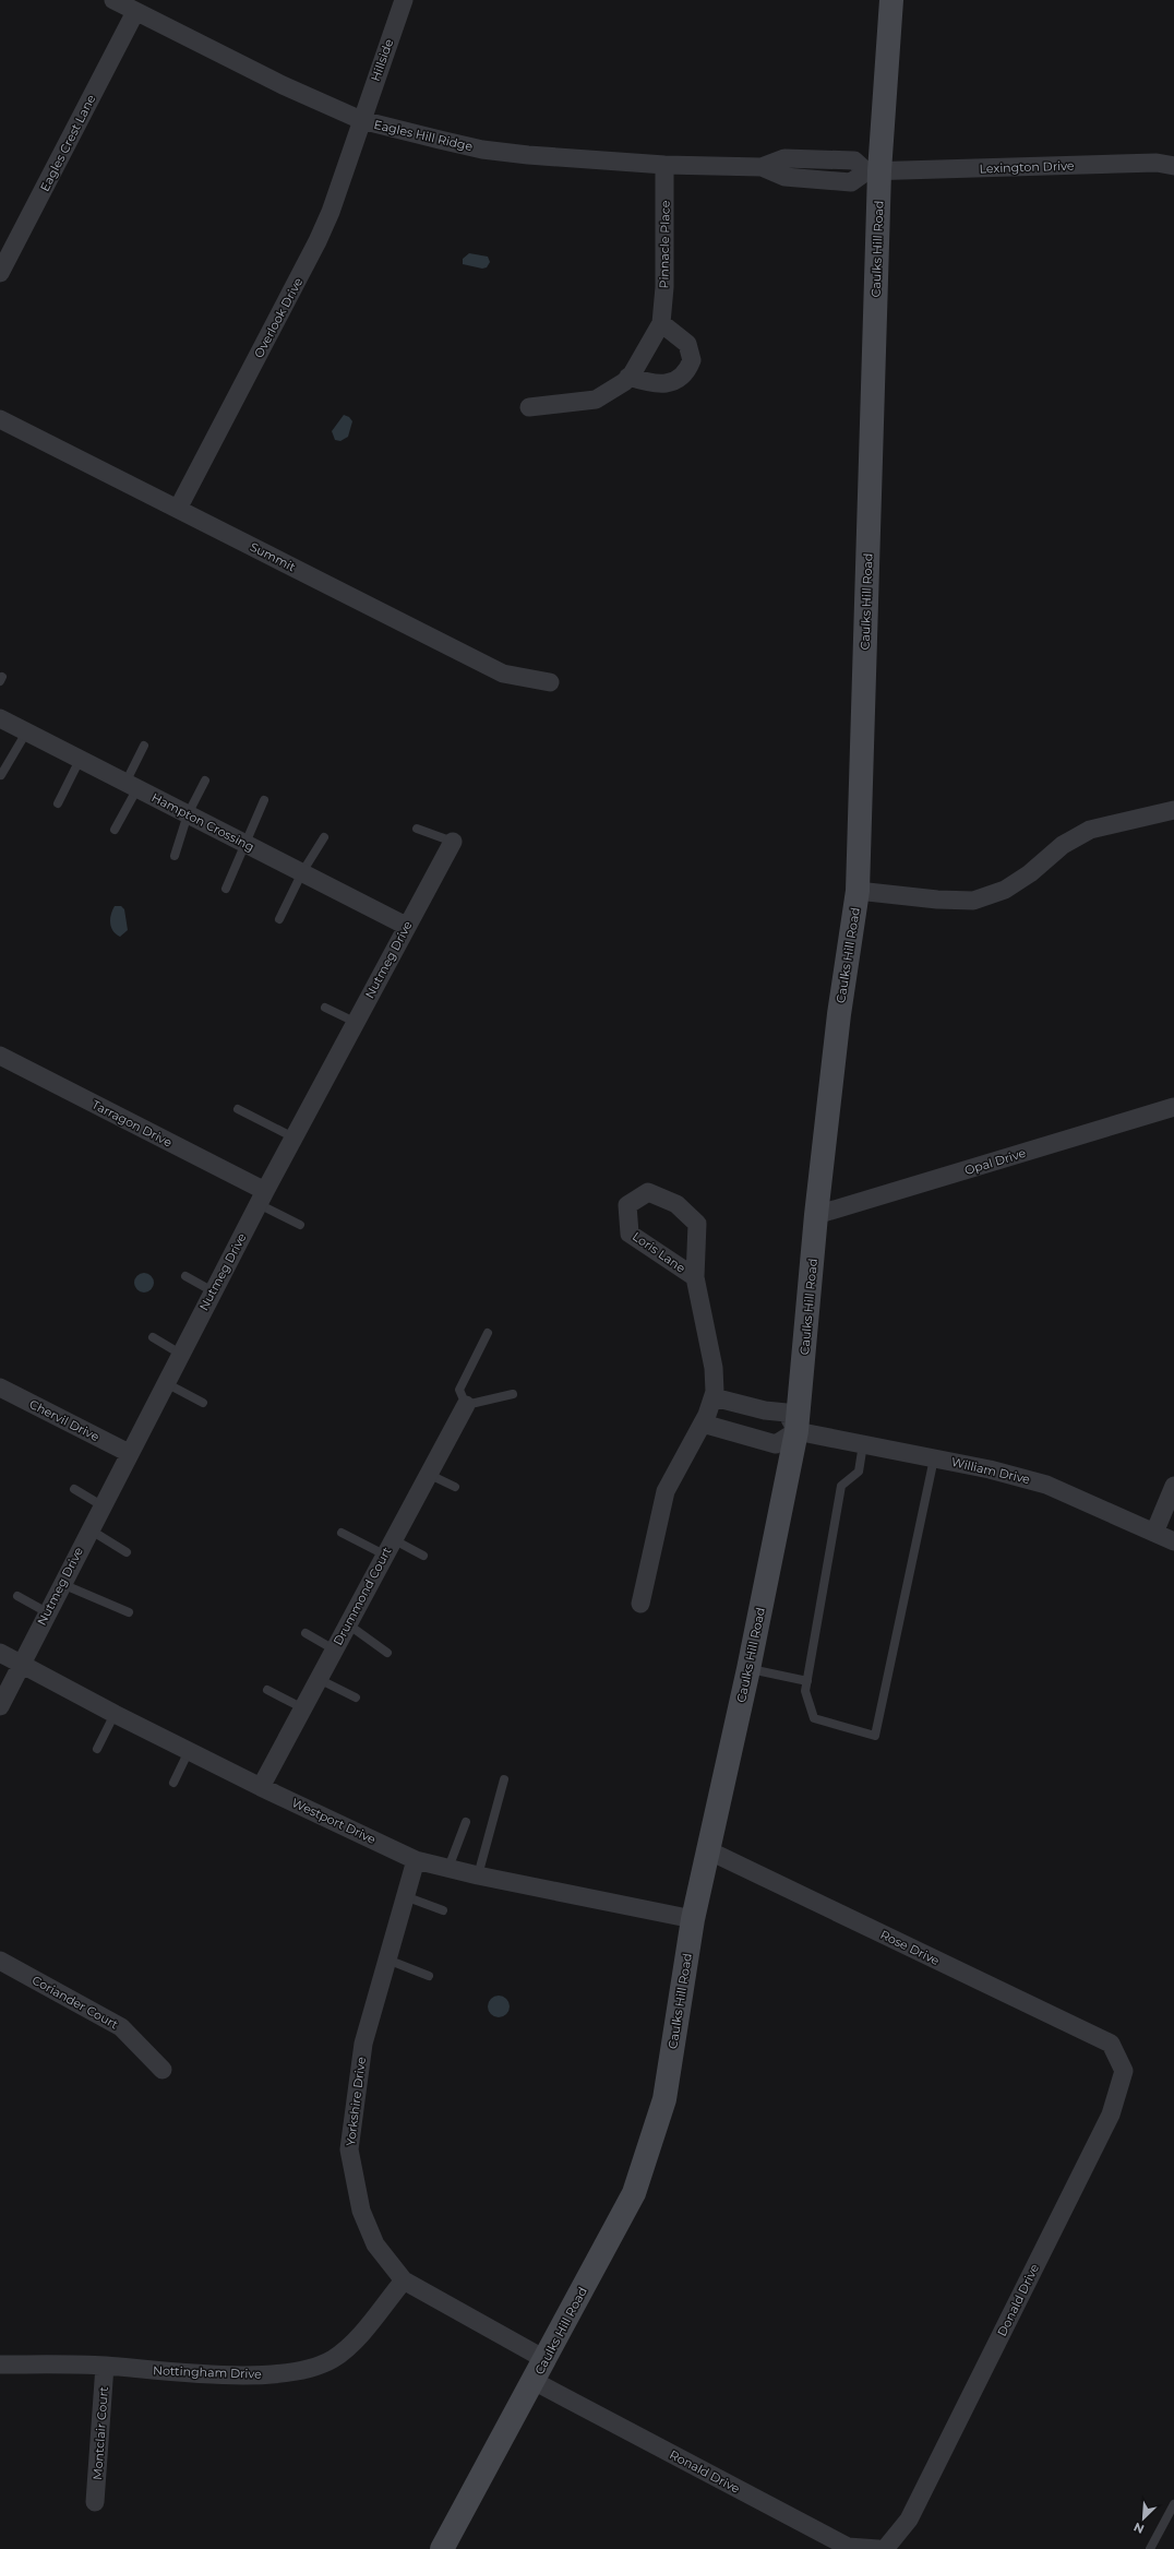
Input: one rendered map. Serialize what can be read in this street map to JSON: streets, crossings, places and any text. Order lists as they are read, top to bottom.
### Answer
{
  "streets": {
    "main road": ["Caulks Hill Road"],
    "street": [
      "Hillside",
      "Eagles Hill Ridge",
      "Eagles Crest Lane",
      "Lexington Drive",
      "Pinnacle Place",
      "Overlook Drive",
      "Summit",
      "Hampton Crossing",
      "Nutmeg Drive",
      "Tarragon Drive",
      "Opal Drive",
      "Loris Lane",
      "Chervil Drive",
      "William Drive",
      "Drummond Court",
      "Westport Drive",
      "Rose Drive",
      "Coriander Court",
      "Yorkshire Drive",
      "Donald Drive",
      "Nottingham Drive",
      "Montclair Court",
      "Ronald Drive"
    ]
  },
  "crossings": [
    ["Hillside", "Eagles Hill Ridge"],
    ["Hillside", "Overlook Drive"],
    ["Eagles Hill Ridge", "Eagles Crest Lane"],
    ["Eagles Hill Ridge", "Lexington Drive"],
    ["Eagles Hill Ridge", "Pinnacle Place"],
    ["Eagles Hill Ridge", "Caulks Hill Road"],
    ["Eagles Hill Ridge", "Overlook Drive"],
    ["Lexington Drive", "Caulks Hill Road"],
    ["Caulks Hill Road", "Opal Drive"],
    ["Caulks Hill Road", "William Drive"],
    ["Caulks Hill Road", "Westport Drive"],
    ["Caulks Hill Road", "Rose Drive"],
    ["Caulks Hill Road", "Yorkshire Drive"],
    ["Caulks Hill Road", "Ronald Drive"],
    ["Overlook Drive", "Summit"],
    ["Hampton Crossing", "Nutmeg Drive"],
    ["Nutmeg Drive", "Tarragon Drive"],
    ["Nutmeg Drive", "Chervil Drive"],
    ["Nutmeg Drive", "Westport Drive"],
    ["Drummond Court", "Westport Drive"],
    ["Westport Drive", "Yorkshire Drive"],
    ["Rose Drive", "Donald Drive"],
    ["Yorkshire Drive", "Nottingham Drive"],
    ["Nottingham Drive", "Montclair Court"]
  ],
  "north": "bottom left"
}
